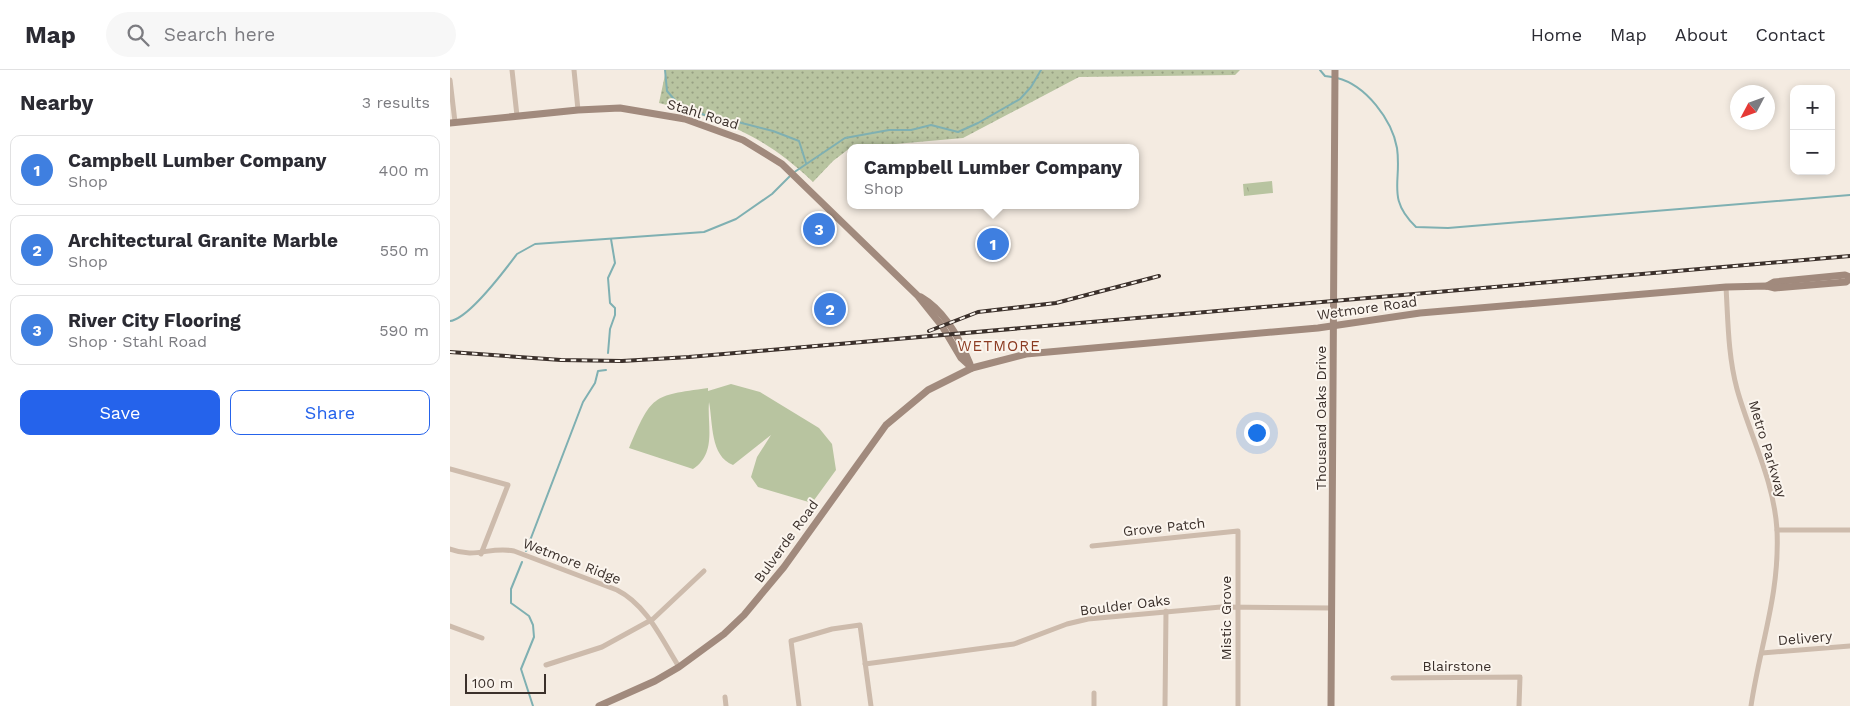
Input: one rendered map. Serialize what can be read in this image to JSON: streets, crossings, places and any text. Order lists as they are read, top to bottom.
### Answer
{
  "streets": {
    "main road": [
      "Stahl Road",
      "Wetmore Road",
      "Thousand Oaks Drive",
      "Bulverde Road"
    ],
    "street": [
      "Metro Parkway",
      "Grove Patch",
      "Wetmore Ridge",
      "Boulder Oaks",
      "Mistic Grove",
      "Delivery",
      "Blairstone"
    ]
  },
  "crossings": [
    ["Stahl Road", "Wetmore Road"],
    ["Stahl Road", "Bulverde Road"],
    ["Wetmore Road", "Thousand Oaks Drive"],
    ["Wetmore Road", "Metro Parkway"],
    ["Wetmore Road", "Bulverde Road"],
    ["Thousand Oaks Drive", "Boulder Oaks"],
    ["Metro Parkway", "Delivery"],
    ["Grove Patch", "Mistic Grove"],
    ["Bulverde Road", "Wetmore Ridge"],
    ["Boulder Oaks", "Mistic Grove"]
  ],
  "districts": ["WETMORE"],
  "scale_bar": "100 m",
  "north": "bottom left",
  "page": {
    "header": "Map",
    "search": "Search here",
    "nav": [
      "Home",
      "Map",
      "About",
      "Contact"
    ],
    "heading": ["Nearby", "3 results"],
    "map_buttons": ["+", "−"],
    "list": [
      {
        "mark": "1",
        "name": "Campbell Lumber Company",
        "note": "Shop",
        "value": "400 m"
      },
      {
        "mark": "2",
        "name": "Architectural Granite Marble",
        "note": "Shop",
        "value": "550 m"
      },
      {
        "mark": "3",
        "name": "River City Flooring",
        "note": "Shop · Stahl Road",
        "value": "590 m"
      }
    ],
    "popup": ["Campbell Lumber Company", "Shop"],
    "pins": ["3", "1", "2"],
    "buttons": ["Save", "Share"],
    "scale": "100 m"
  }
}
